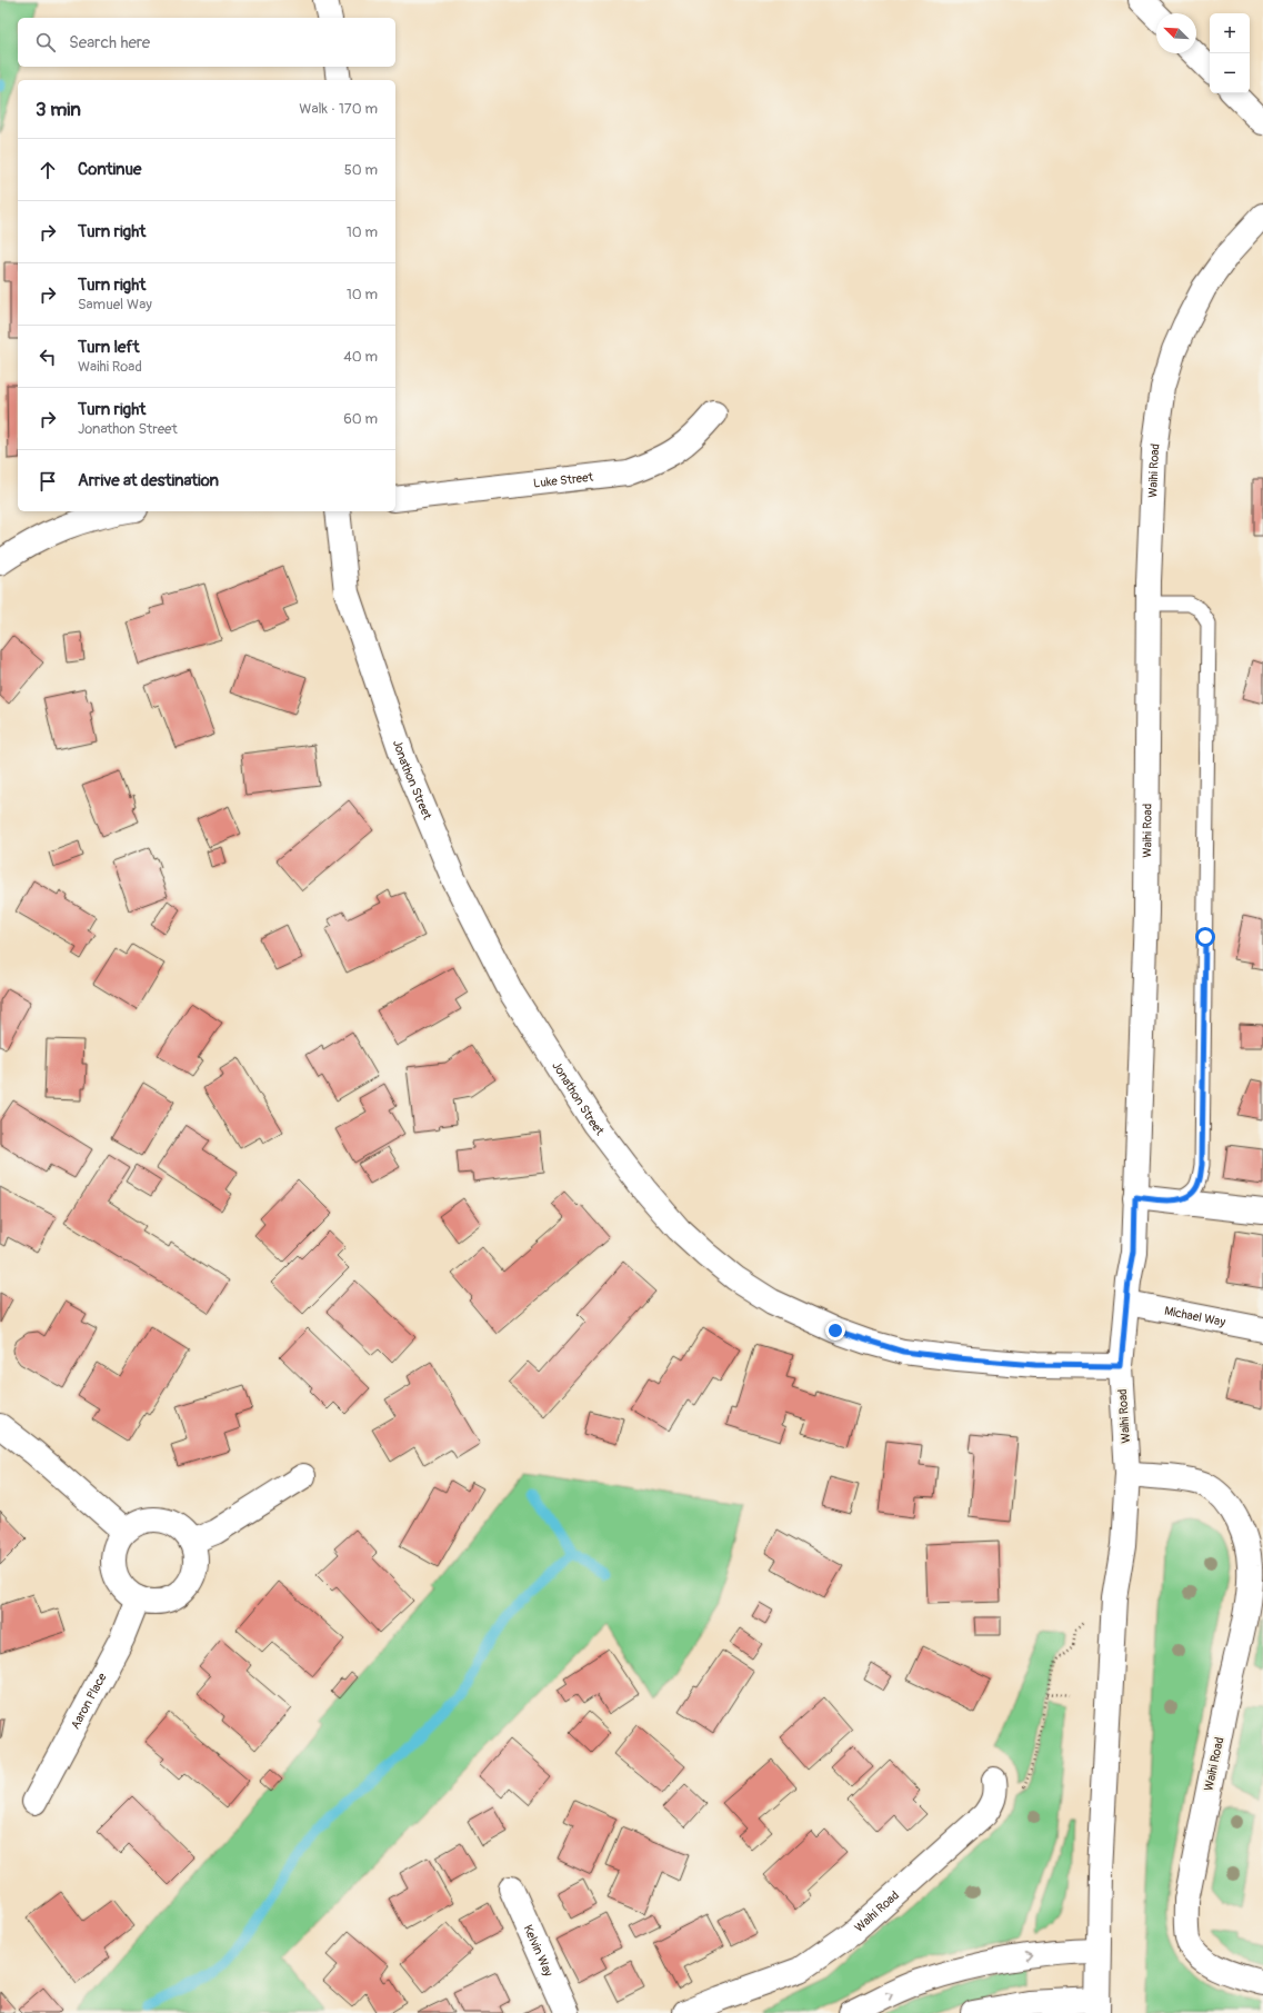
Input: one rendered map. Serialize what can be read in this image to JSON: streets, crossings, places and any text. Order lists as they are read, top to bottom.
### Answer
{
  "streets": {
    "main road": [
      "Waihi Road",
      "Luke Street",
      "Jonathon Street",
      "Michael Way",
      "Aaron Place",
      "Kelvin Way"
    ]
  },
  "crossings": [
    ["Waihi Road", "Jonathon Street"],
    ["Waihi Road", "Michael Way"]
  ],
  "north": "top left",
  "page": {
    "map_buttons": ["+", "−"],
    "search": "Search here",
    "heading": ["3 min", "Walk · 170 m"],
    "list": [
      ["Continue", "50 m"],
      ["Turn right", "10 m"],
      ["Turn right", "Samuel Way", "10 m"],
      ["Turn left", "Waihi Road", "40 m"],
      ["Turn right", "Jonathon Street", "60 m"],
      "Arrive at destination"
    ]
  }
}
